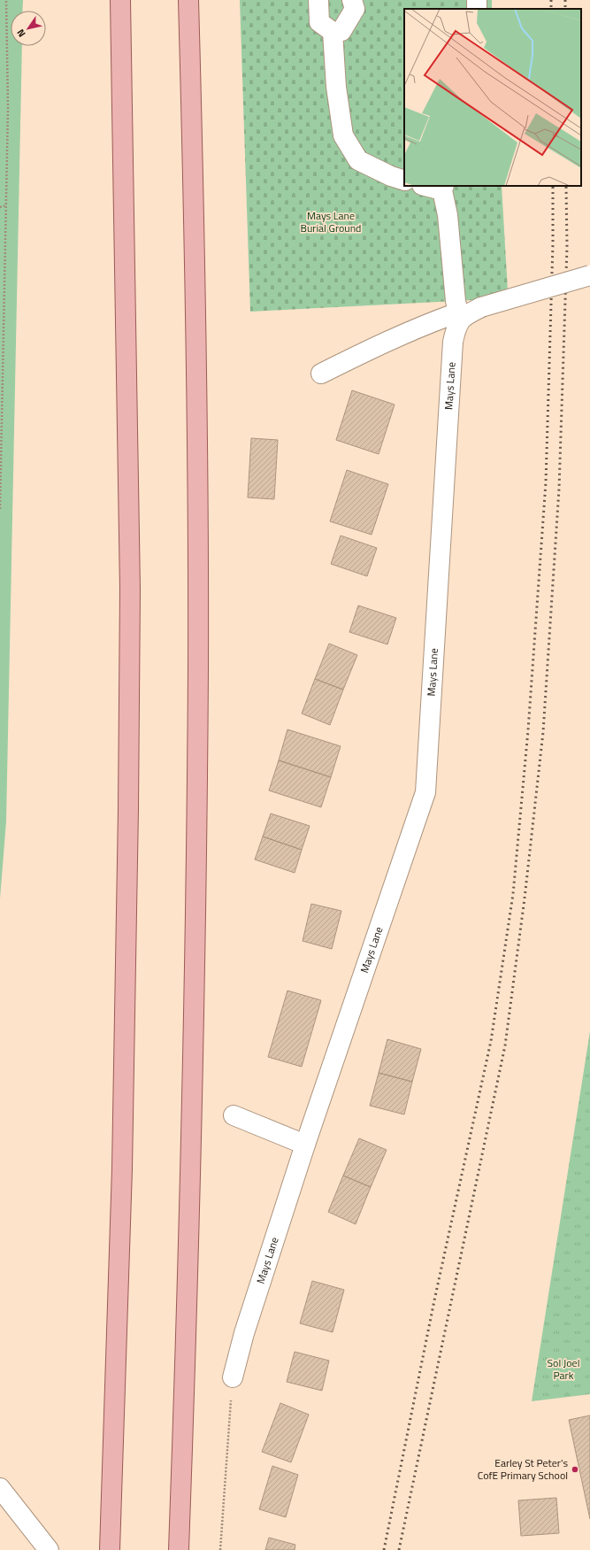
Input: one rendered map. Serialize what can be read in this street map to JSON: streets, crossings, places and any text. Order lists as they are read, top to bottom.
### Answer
{
  "streets": {
    "street": ["Mays Lane"]
  },
  "parks": ["Mays Lane Burial Ground", "Sol Joel Park"],
  "places": ["Earley St Peter's CofE Primary School"],
  "north": "bottom left"
}
